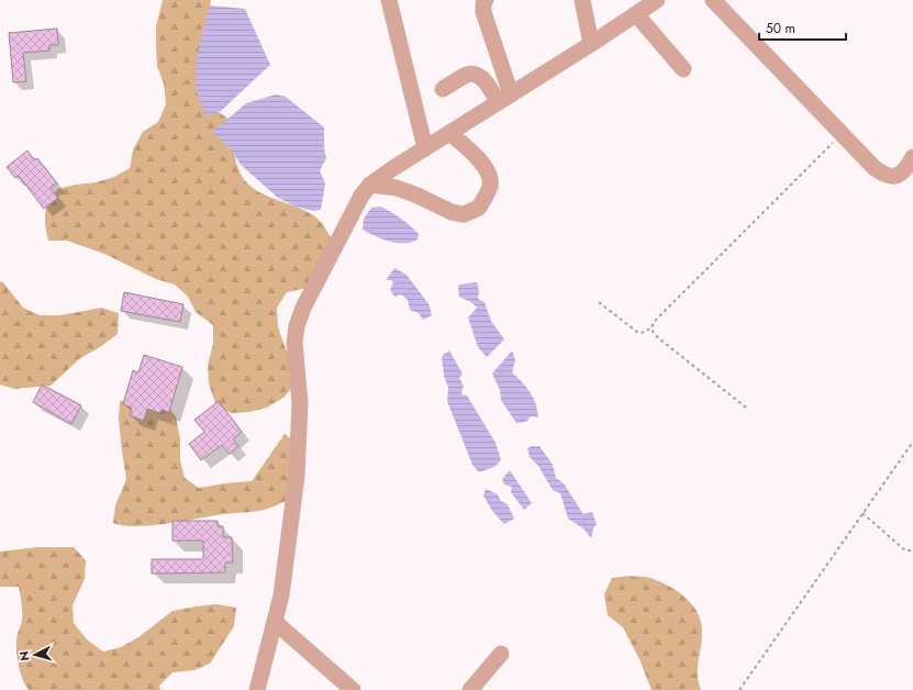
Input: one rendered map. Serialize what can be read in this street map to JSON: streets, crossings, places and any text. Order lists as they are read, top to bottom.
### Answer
{
  "scale_bar": "50 m",
  "north": "left"
}
